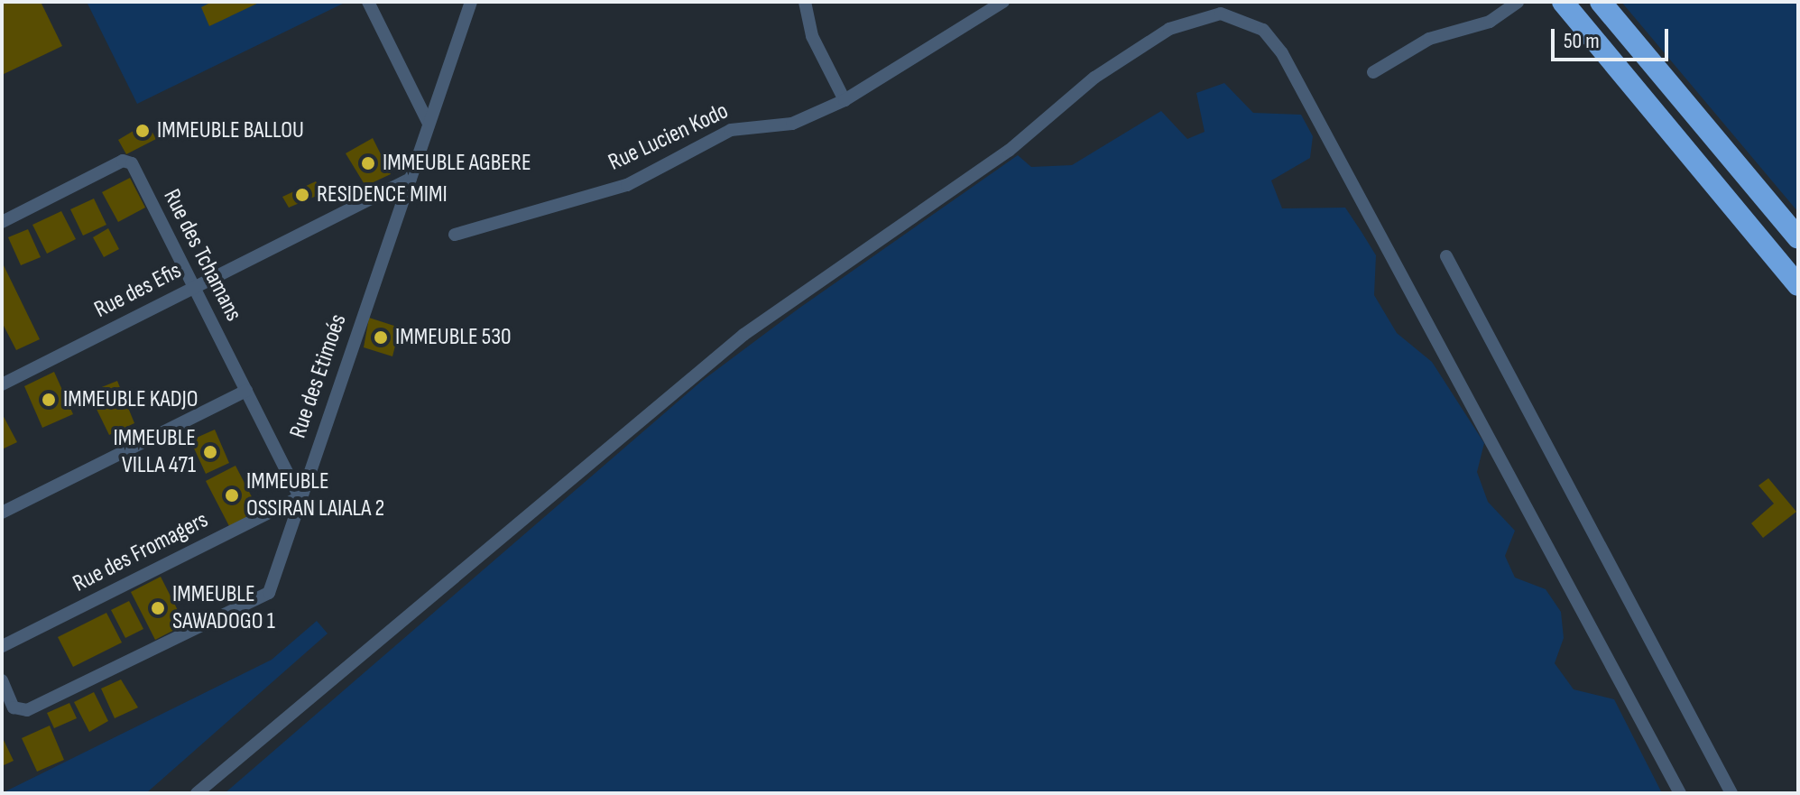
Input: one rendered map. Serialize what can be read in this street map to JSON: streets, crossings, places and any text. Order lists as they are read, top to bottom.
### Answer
{
  "streets": {
    "street": [
      "Rue Lucien Kodo",
      "Rue des Tchamans",
      "Rue des Efis",
      "Rue des Etimoés",
      "Rue des Fromagers"
    ]
  },
  "crossings": [
    ["Rue des Tchamans", "Rue des Efis"],
    ["Rue des Tchamans", "Rue des Etimoés"],
    ["Rue des Tchamans", "Rue des Fromagers"],
    ["Rue des Efis", "Rue des Etimoés"],
    ["Rue des Etimoés", "Rue des Fromagers"]
  ],
  "places": [
    "IMMEUBLE BALLOU",
    "IMMEUBLE AGBERE",
    "RESIDENCE MIMI",
    "IMMEUBLE 530",
    "IMMEUBLE KADJO",
    "IMMEUBLE VILLA 471",
    "IMMEUBLE OSSIRAN LAIALA 2",
    "IMMEUBLE SAWADOGO 1"
  ],
  "scale_bar": "50 m"
}
